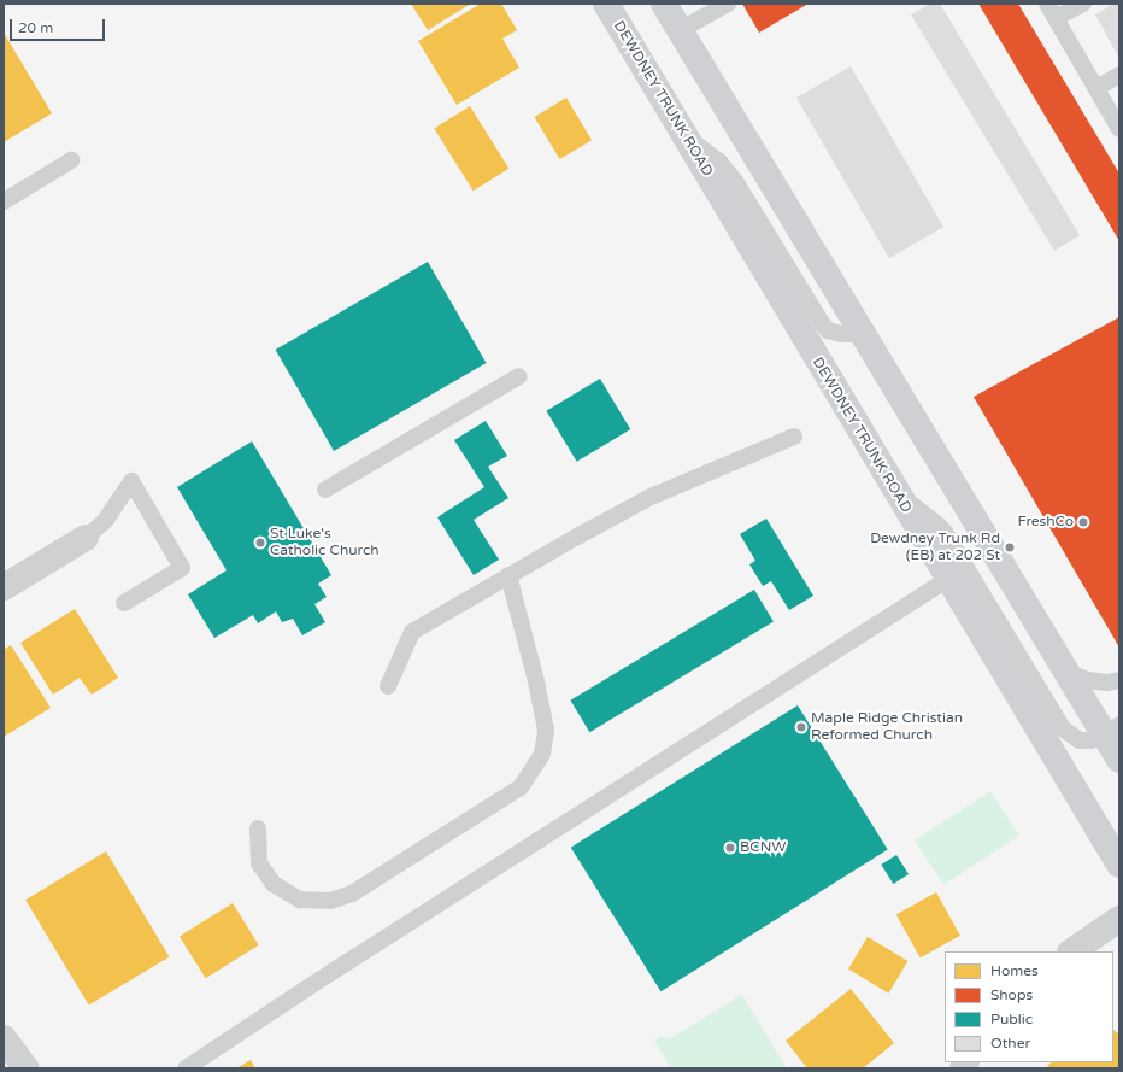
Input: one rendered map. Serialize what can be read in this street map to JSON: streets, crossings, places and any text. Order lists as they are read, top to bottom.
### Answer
{
  "streets": {
    "main road": ["DEWDNEY TRUNK ROAD"]
  },
  "places": [
    "FreshCo",
    "St Luke's Catholic Church",
    "Dewdney Trunk Rd (EB) at 202 St",
    "Maple Ridge Christian Reformed Church",
    "BCNW"
  ],
  "legend": [
    "Homes",
    "Shops",
    "Public",
    "Other"
  ],
  "scale_bar": "20 m"
}
